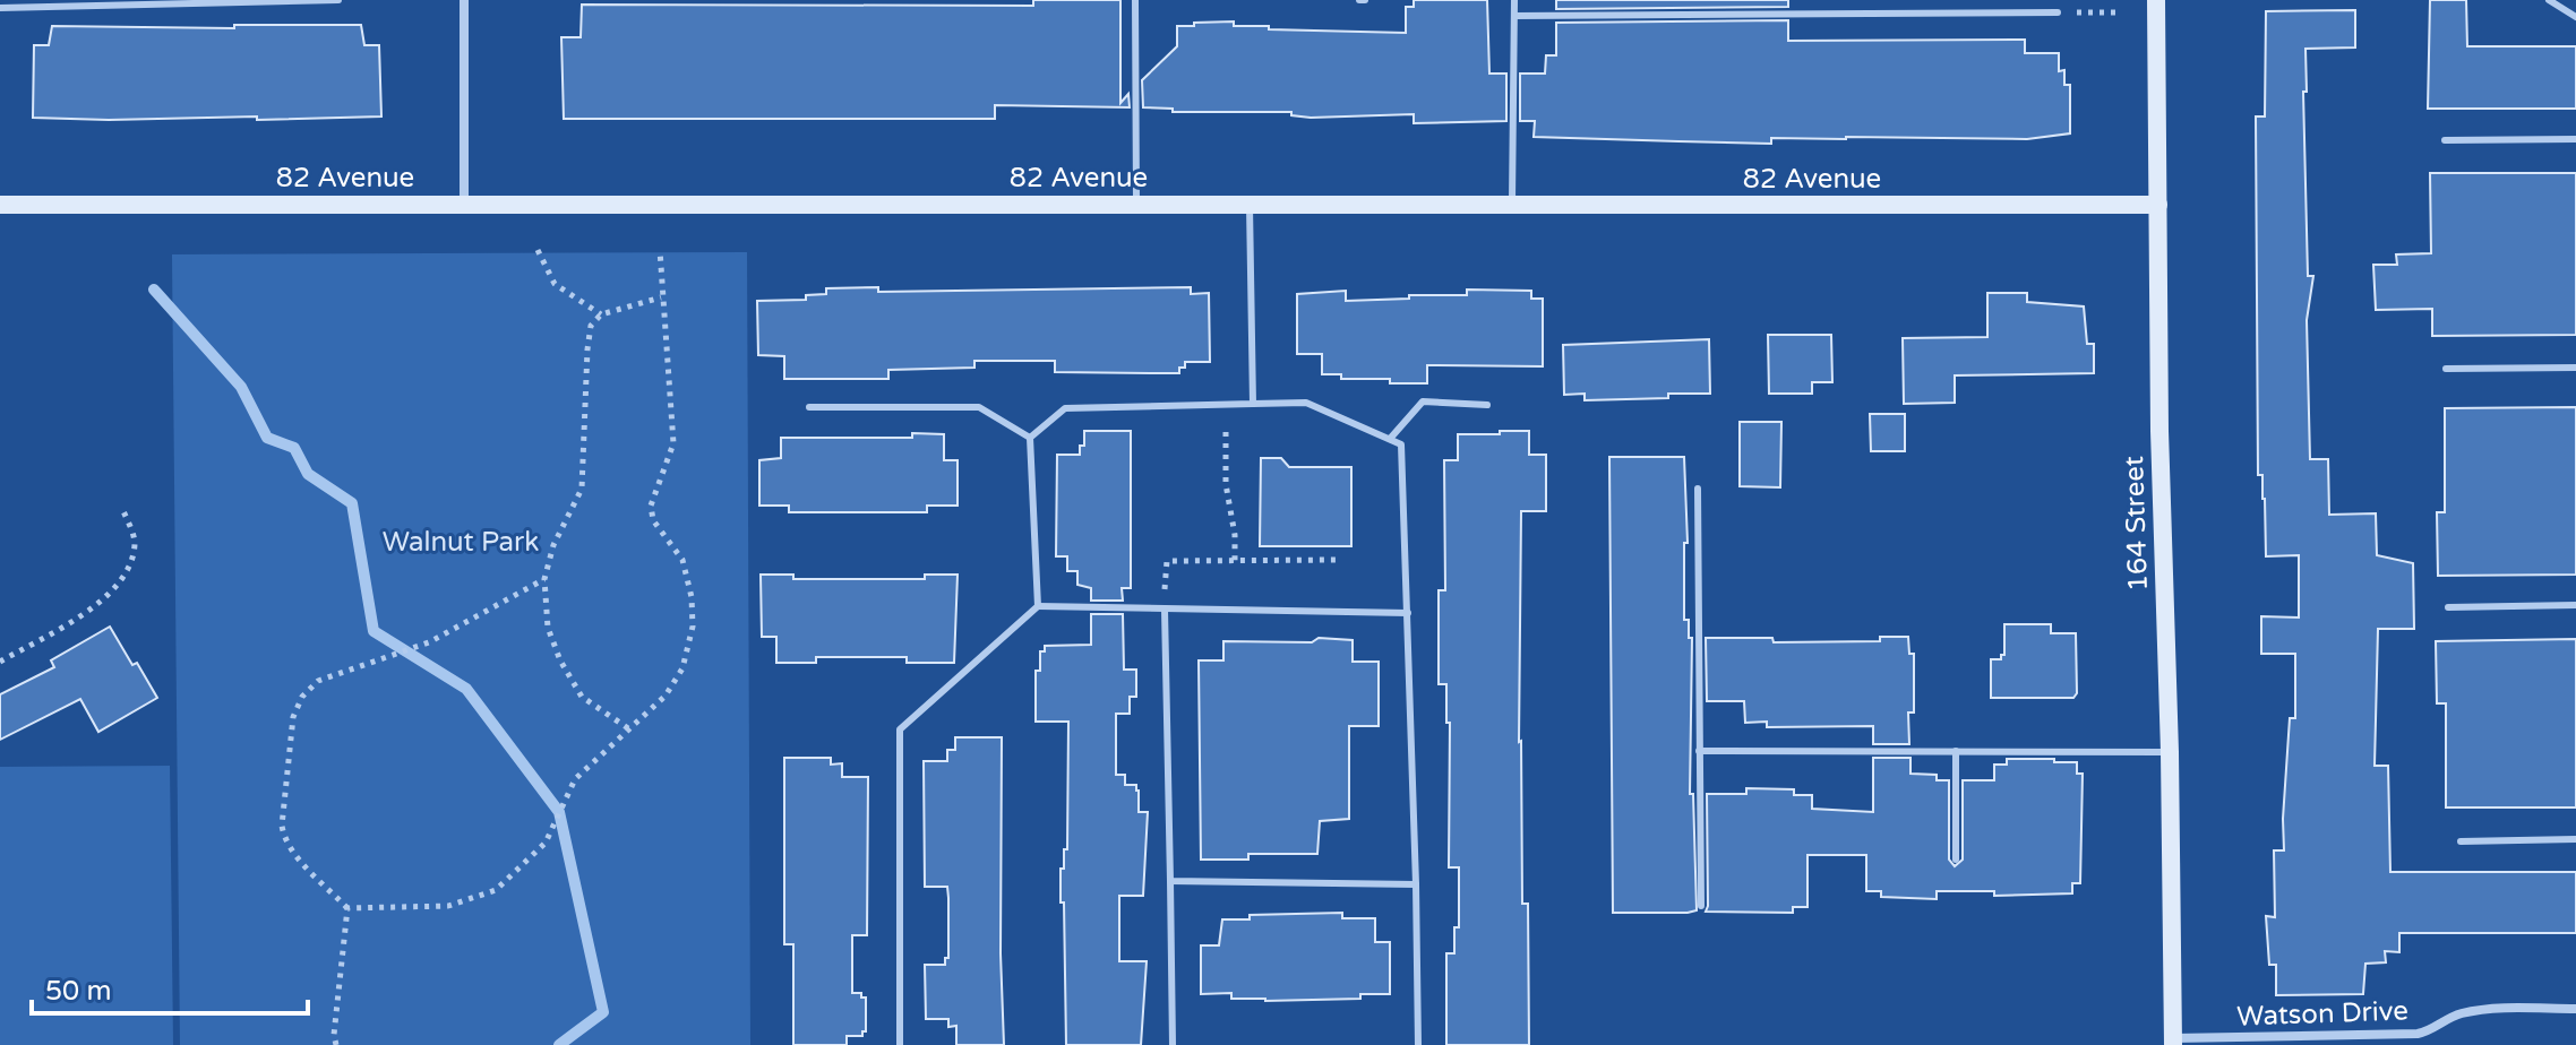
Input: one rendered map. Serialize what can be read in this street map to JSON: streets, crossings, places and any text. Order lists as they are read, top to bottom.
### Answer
{
  "streets": {
    "street": ["82 Avenue", "164 Street", "Watson Drive"]
  },
  "crossings": [
    ["82 Avenue", "164 Street"],
    ["164 Street", "Watson Drive"]
  ],
  "parks": ["Walnut Park"],
  "scale_bar": "50 m"
}
